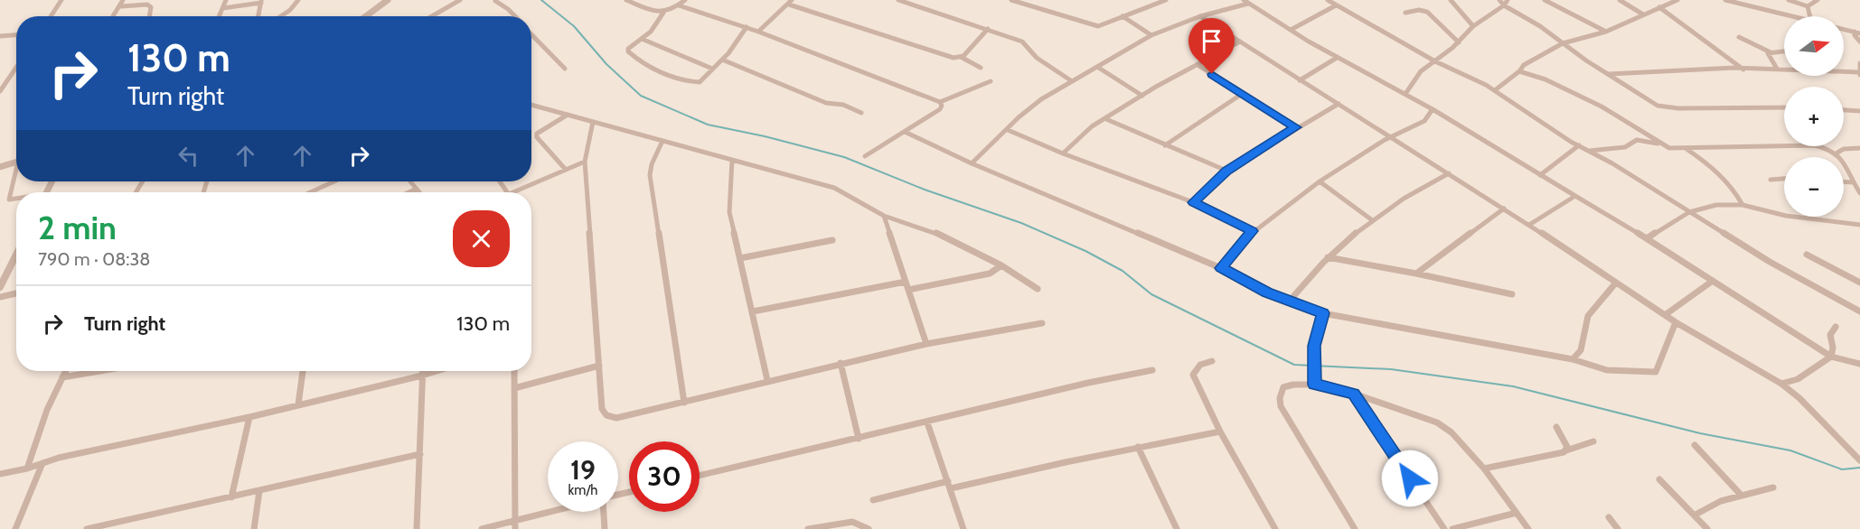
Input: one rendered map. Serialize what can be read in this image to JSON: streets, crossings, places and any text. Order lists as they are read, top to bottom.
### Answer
{
  "north": "right",
  "page": {
    "map_buttons": ["+", "−"],
    "turn": ["130 m", "Turn right"],
    "heading": ["2 min", "790 m · 08:38"],
    "list": [
      {
        "name": "Turn right",
        "value": "130 m"
      }
    ],
    "speed": "19 km/h",
    "limit": "30"
  }
}
